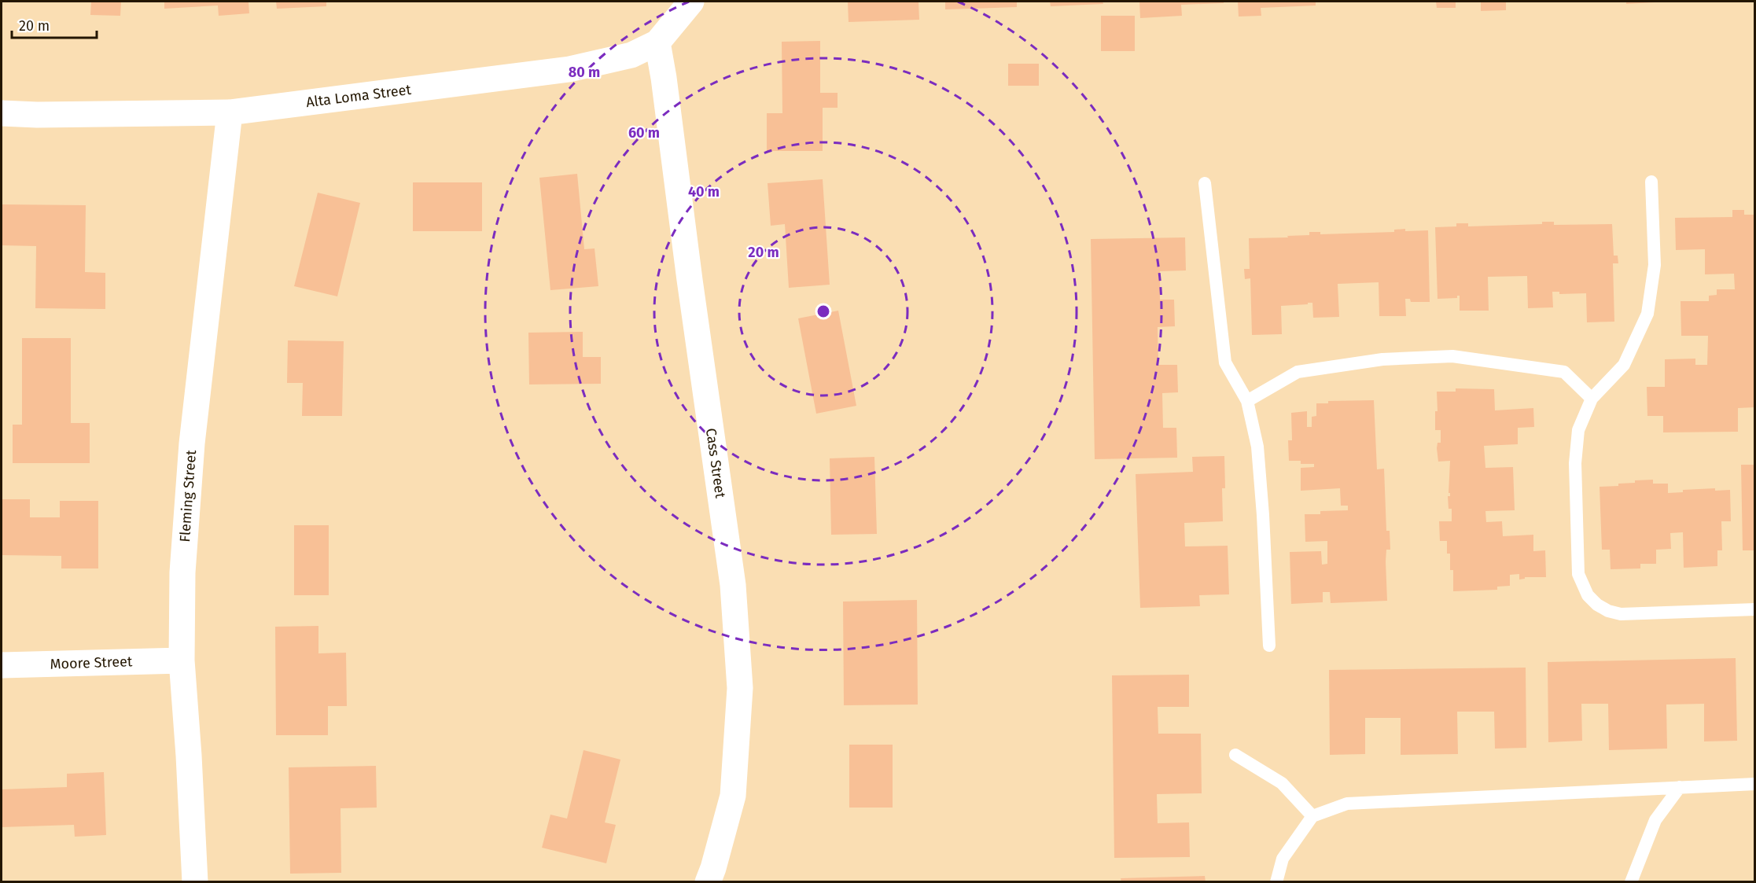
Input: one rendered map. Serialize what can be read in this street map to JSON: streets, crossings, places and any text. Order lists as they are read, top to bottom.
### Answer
{
  "streets": {
    "street": [
      "Alta Loma Street",
      "Cass Street",
      "Fleming Street",
      "Moore Street"
    ]
  },
  "crossings": [
    ["Alta Loma Street", "Cass Street"],
    ["Alta Loma Street", "Fleming Street"],
    ["Fleming Street", "Moore Street"]
  ],
  "scale_bar": "20 m",
  "rings": [
    "80 m",
    "60 m",
    "40 m",
    "20 m"
  ]
}
